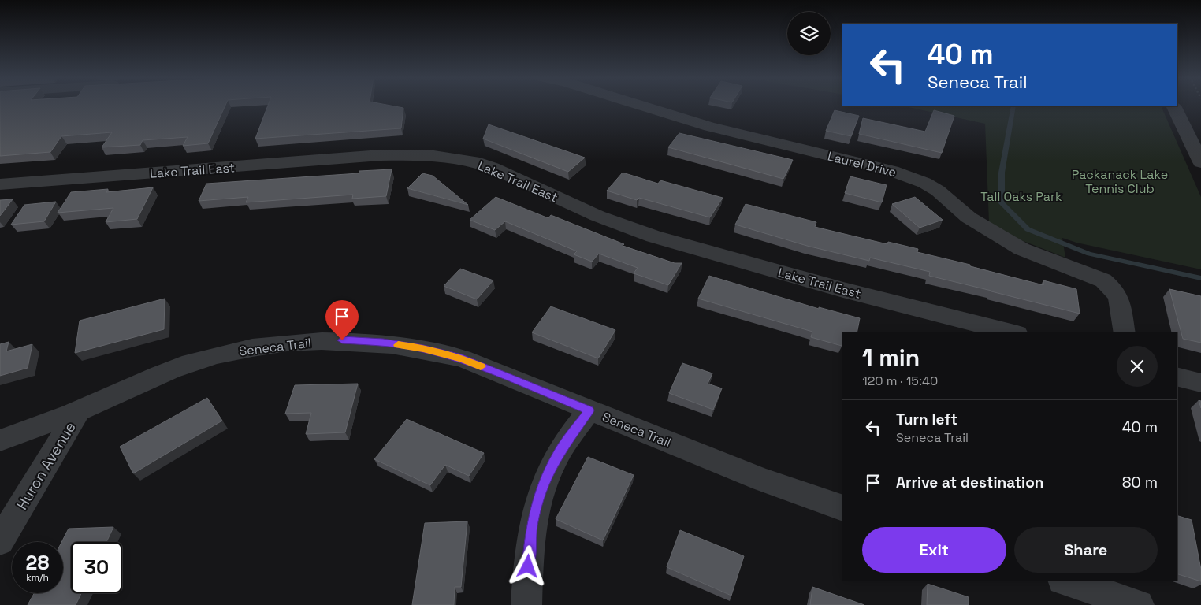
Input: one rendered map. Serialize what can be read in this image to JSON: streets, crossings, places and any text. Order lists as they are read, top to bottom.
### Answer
{
  "streets": {
    "street": [
      "Laurel Drive",
      "Lake Trail East",
      "Seneca Trail",
      "Huron Avenue"
    ]
  },
  "crossings": [
    ["Seneca Trail", "Huron Avenue"]
  ],
  "parks": ["Packanack Lake Tennis Club", "Tall Oaks Park"],
  "page": {
    "turn": ["40 m", "Seneca Trail"],
    "heading": ["1 min", "120 m · 15:40"],
    "list": [
      {
        "name": "Turn left",
        "note": "Seneca Trail",
        "value": "40 m"
      },
      {
        "name": "Arrive at destination",
        "value": "80 m"
      }
    ],
    "buttons": ["Exit", "Share"],
    "speed": "28 km/h",
    "limit": "30"
  }
}
